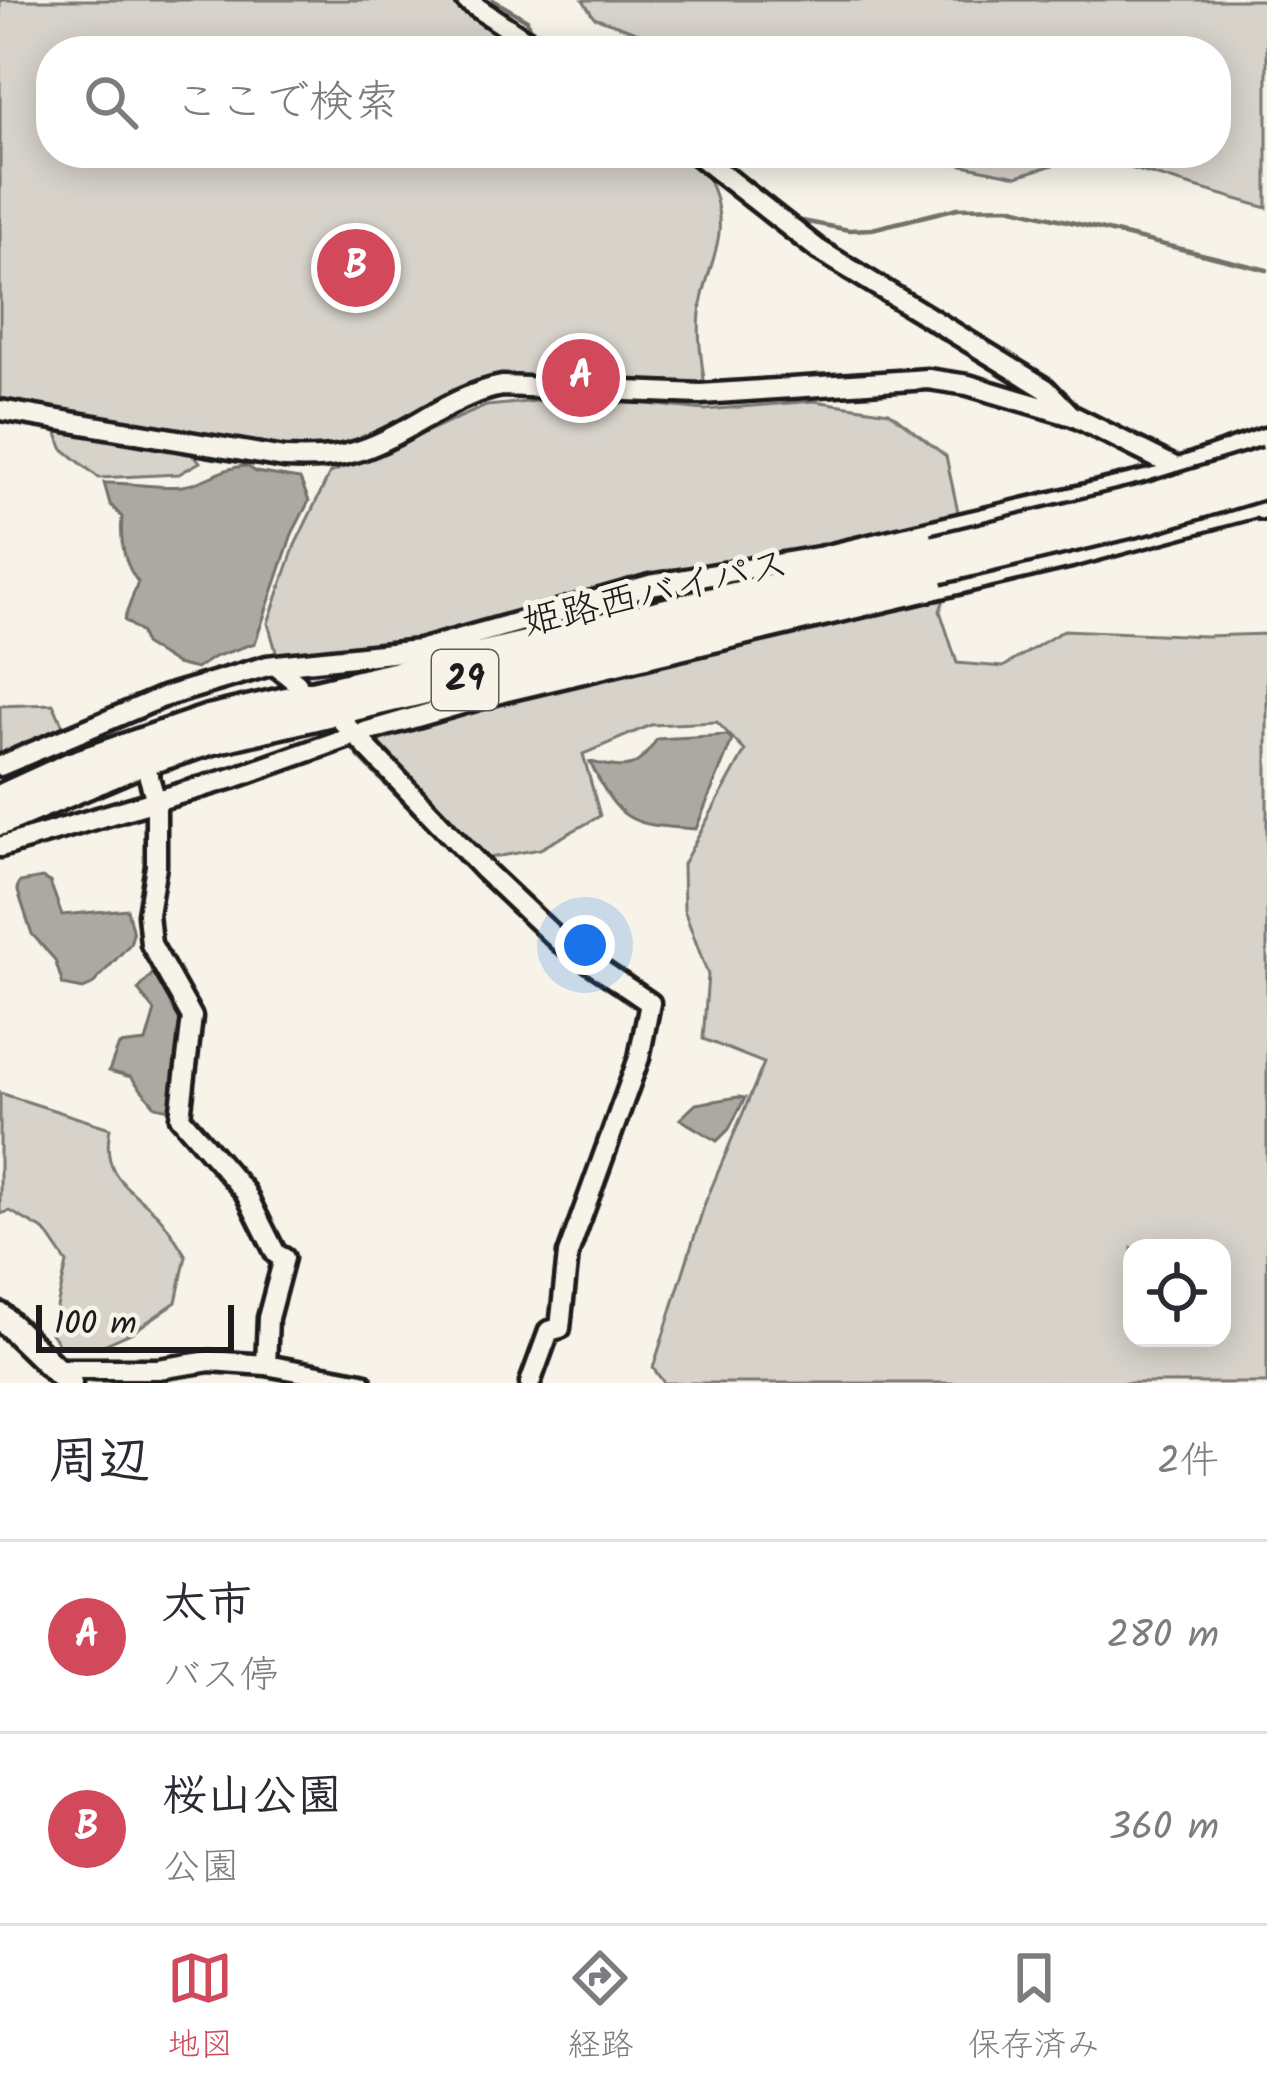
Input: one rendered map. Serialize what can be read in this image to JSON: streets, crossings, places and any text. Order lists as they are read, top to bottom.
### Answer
{
  "streets": {
    "highway": ["姫路西バイパス", "29"]
  },
  "scale_bar": "100 m",
  "page": {
    "search": "ここで検索",
    "pins": ["B", "A"],
    "scale": "100 m",
    "heading": ["周辺", "2件"],
    "list": [
      {
        "mark": "A",
        "name": "太市",
        "note": "バス停",
        "value": "280 m"
      },
      {
        "mark": "B",
        "name": "桜山公園",
        "note": "公園",
        "value": "360 m"
      }
    ],
    "nav": ["地図", "経路", "保存済み"]
  }
}
